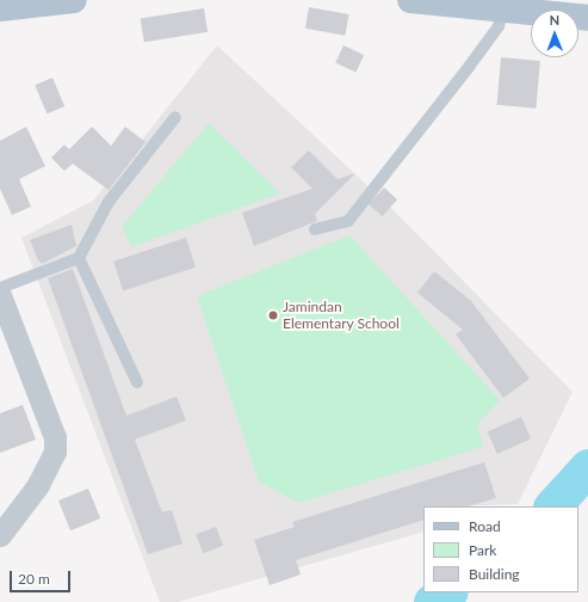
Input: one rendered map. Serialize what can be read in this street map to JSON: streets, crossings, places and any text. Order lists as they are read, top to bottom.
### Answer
{
  "places": ["Jamindan Elementary School"],
  "legend": ["Road", "Park", "Building"],
  "scale_bar": "20 m",
  "north": "top"
}
